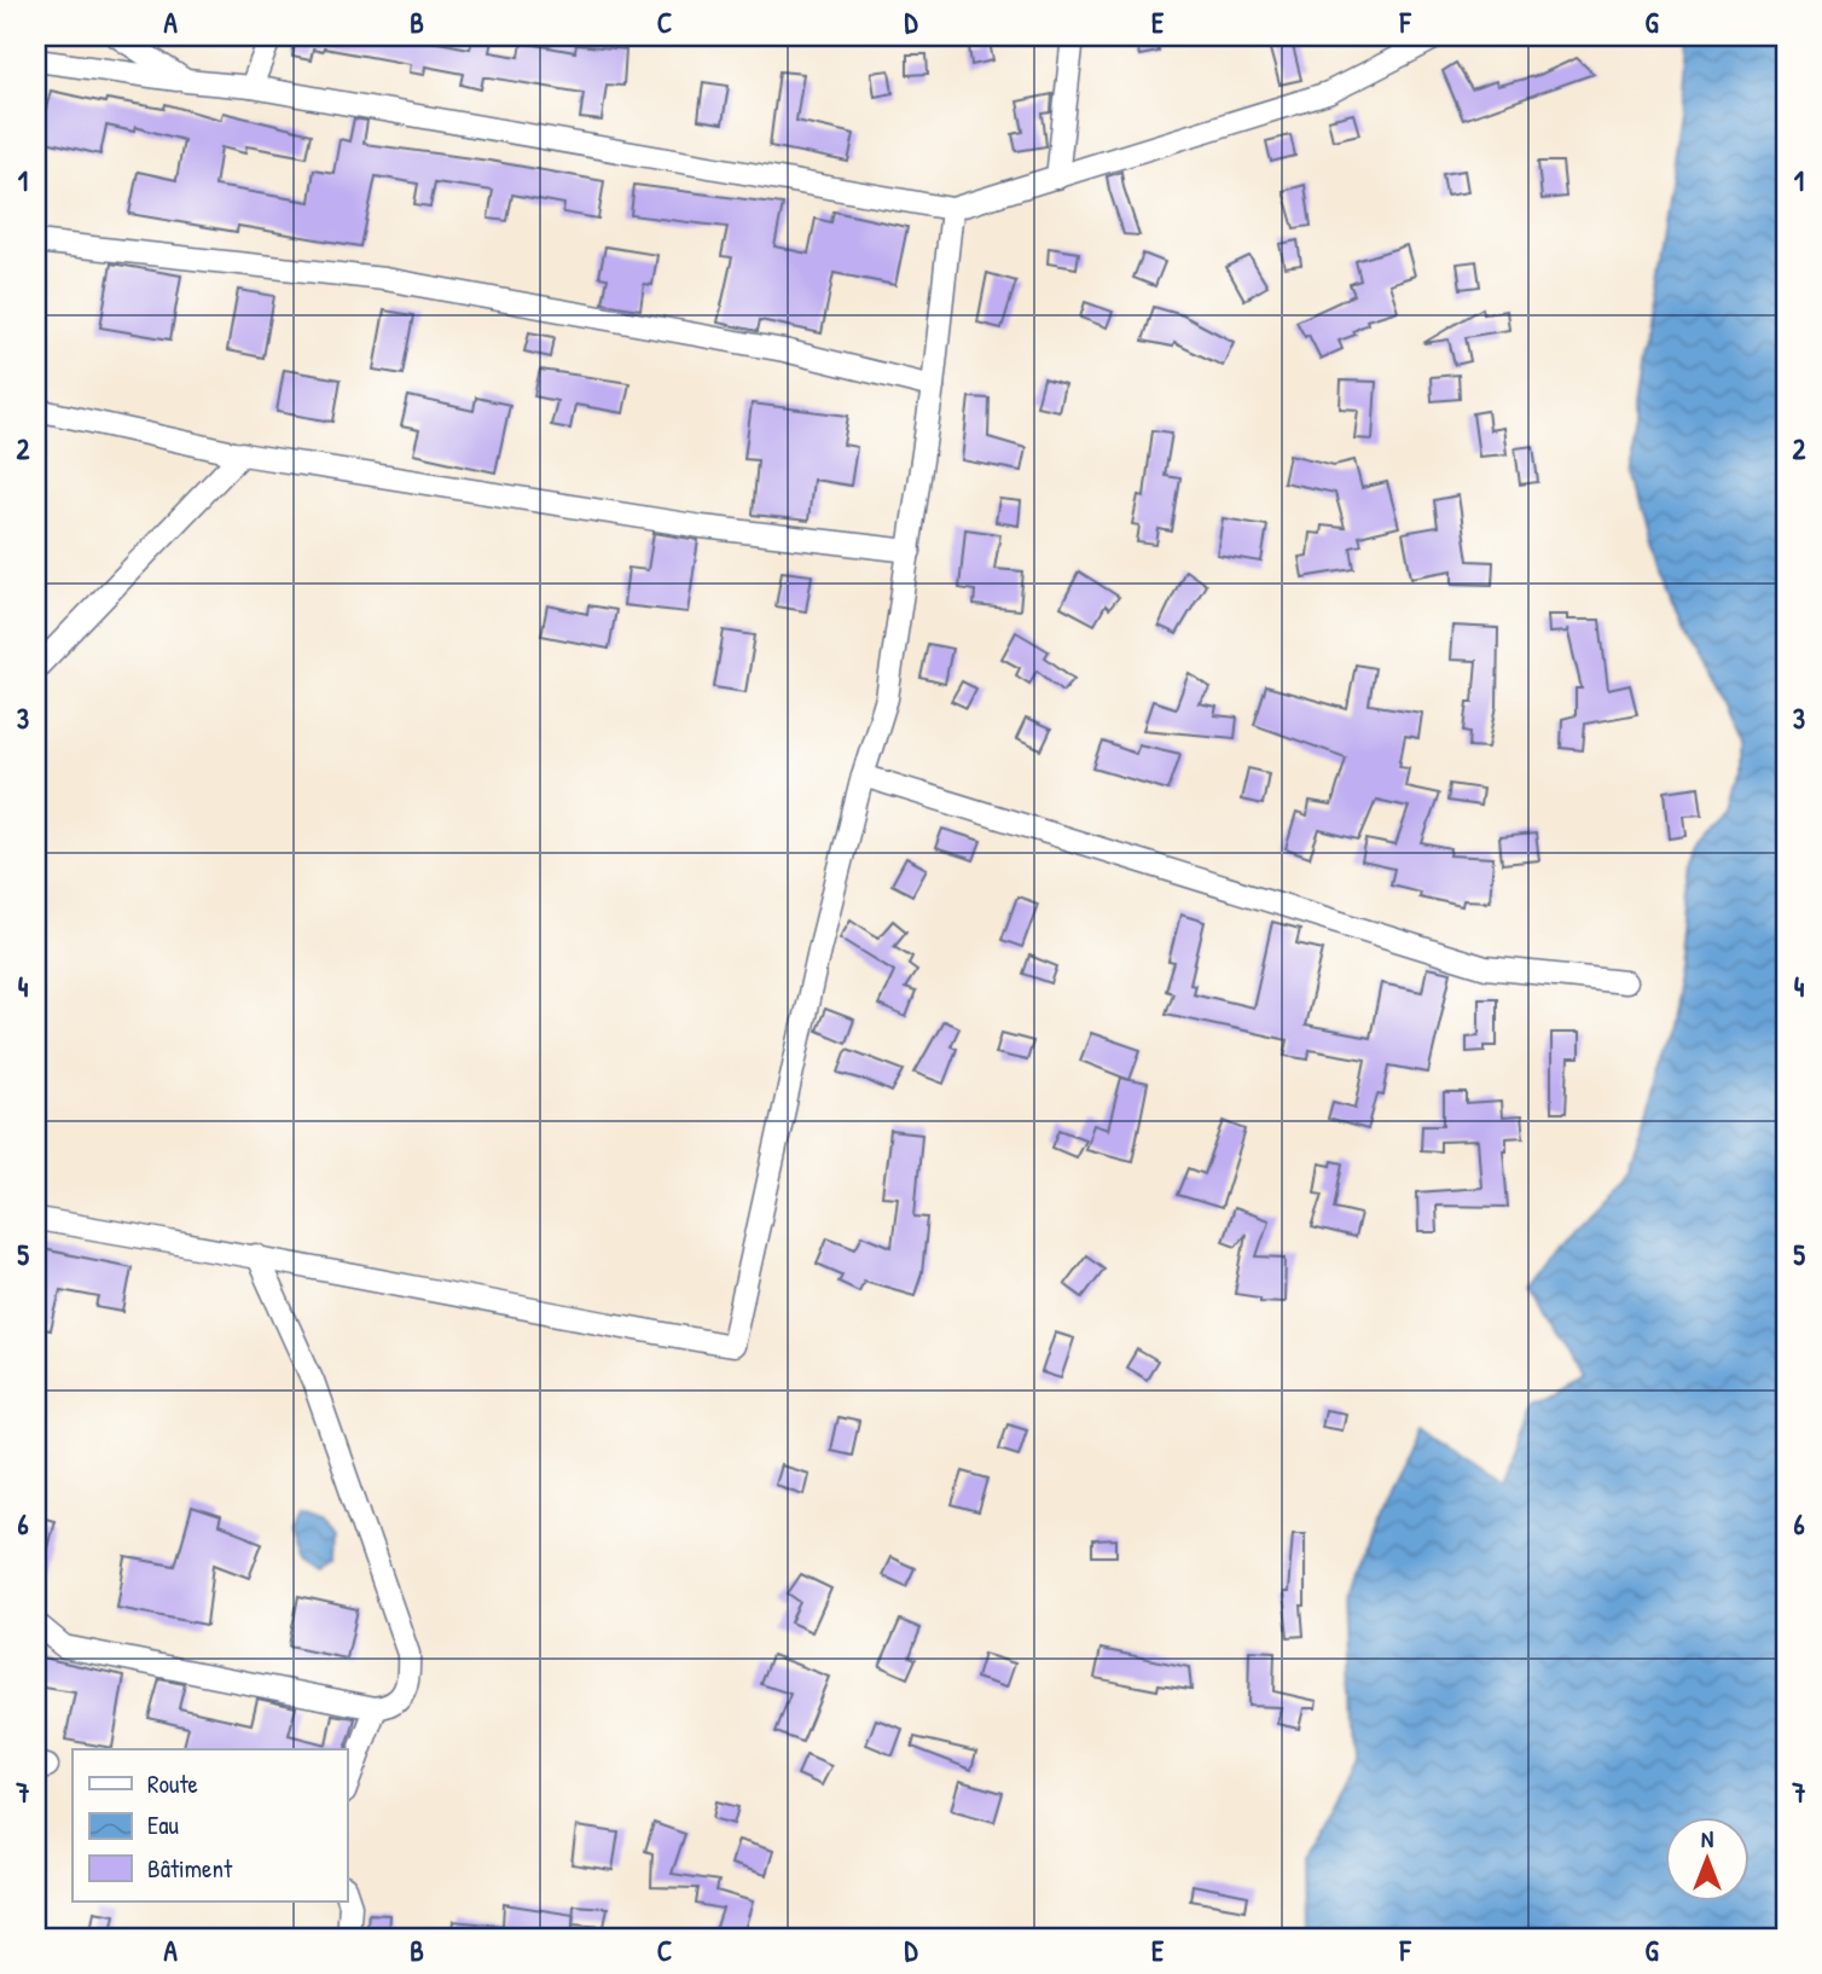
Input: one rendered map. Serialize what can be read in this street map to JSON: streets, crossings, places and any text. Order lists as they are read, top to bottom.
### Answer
{
  "legend": ["Route", "Eau", "Bâtiment"],
  "north": "top",
  "grid": {
    "columns": [
      "A",
      "B",
      "C",
      "D",
      "E",
      "F",
      "G"
    ],
    "rows": [
      "1",
      "2",
      "3",
      "4",
      "5",
      "6",
      "7"
    ]
  }
}
